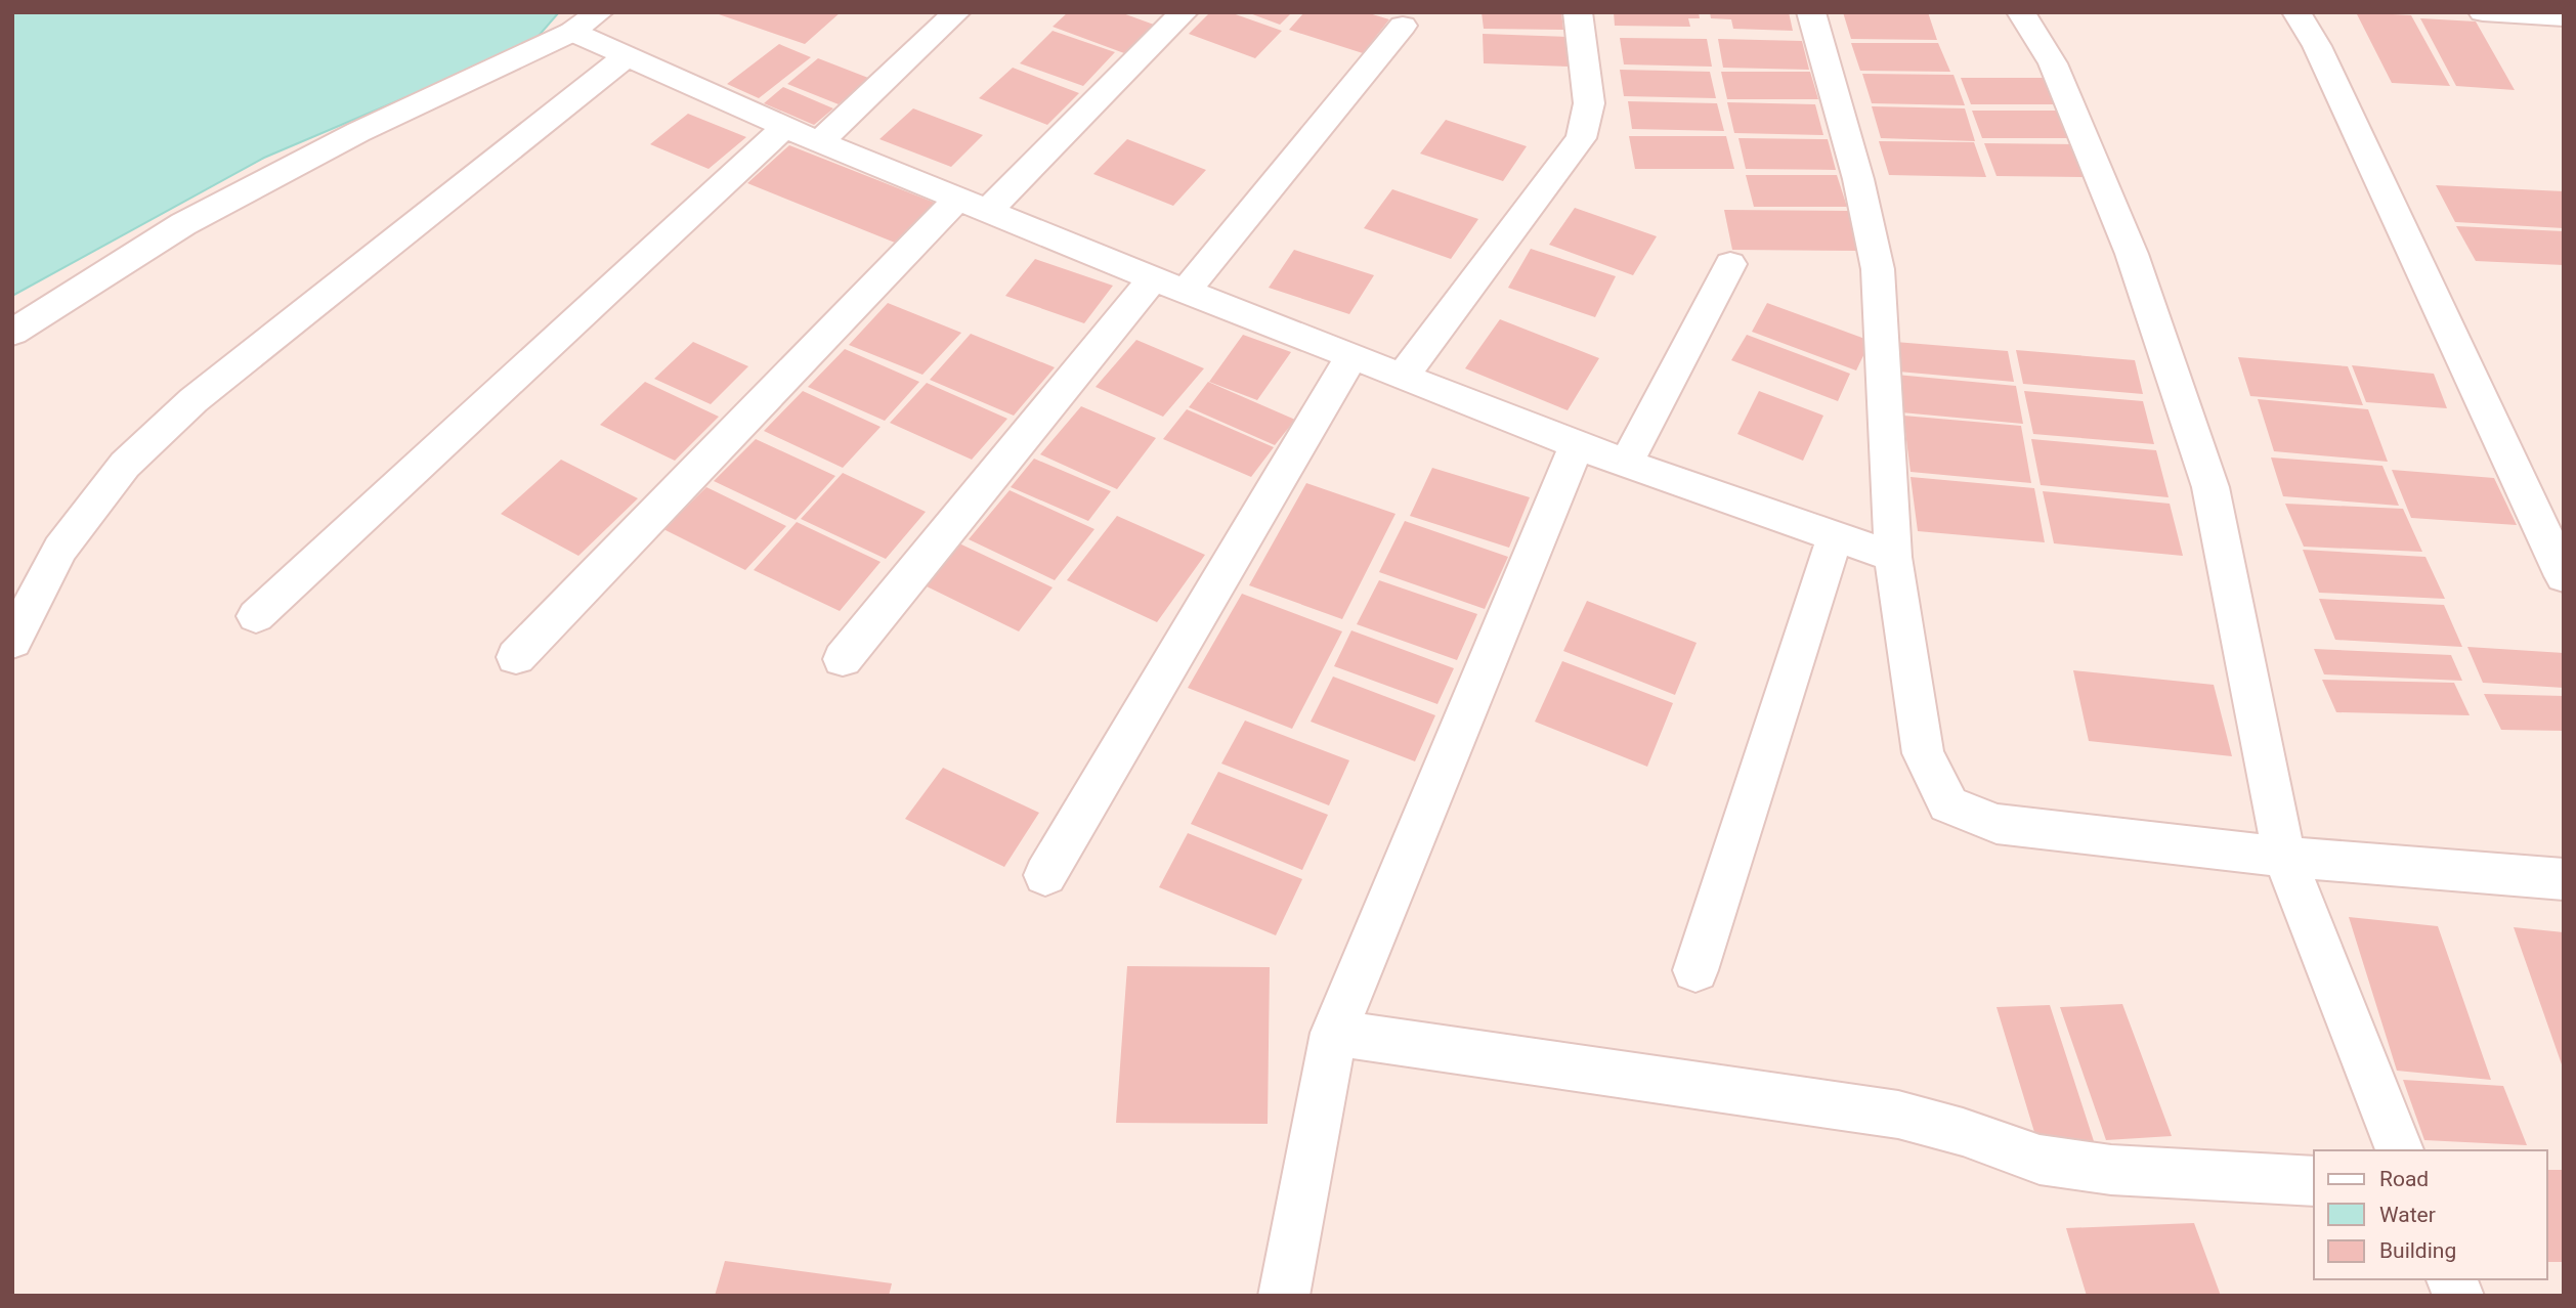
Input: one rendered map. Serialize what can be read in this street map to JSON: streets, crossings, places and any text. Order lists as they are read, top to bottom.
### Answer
{
  "legend": ["Road", "Water", "Building"]
}
